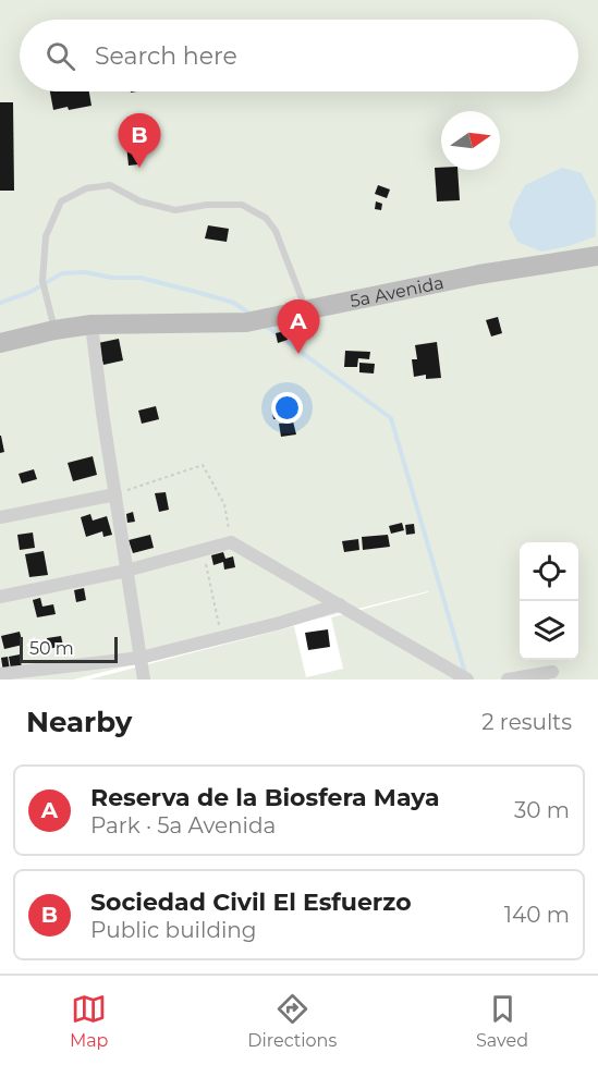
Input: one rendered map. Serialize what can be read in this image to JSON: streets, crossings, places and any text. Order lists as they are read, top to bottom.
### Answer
{
  "streets": {
    "street": ["5a Avenida"]
  },
  "scale_bar": "50 m",
  "north": "right",
  "page": {
    "search": "Search here",
    "pins": ["B", "A"],
    "scale": "50 m",
    "heading": ["Nearby", "2 results"],
    "list": [
      {
        "mark": "A",
        "name": "Reserva de la Biosfera Maya",
        "note": "Park · 5a Avenida",
        "value": "30 m"
      },
      {
        "mark": "B",
        "name": "Sociedad Civil El Esfuerzo",
        "note": "Public building",
        "value": "140 m"
      }
    ],
    "nav": ["Map", "Directions", "Saved"]
  }
}
